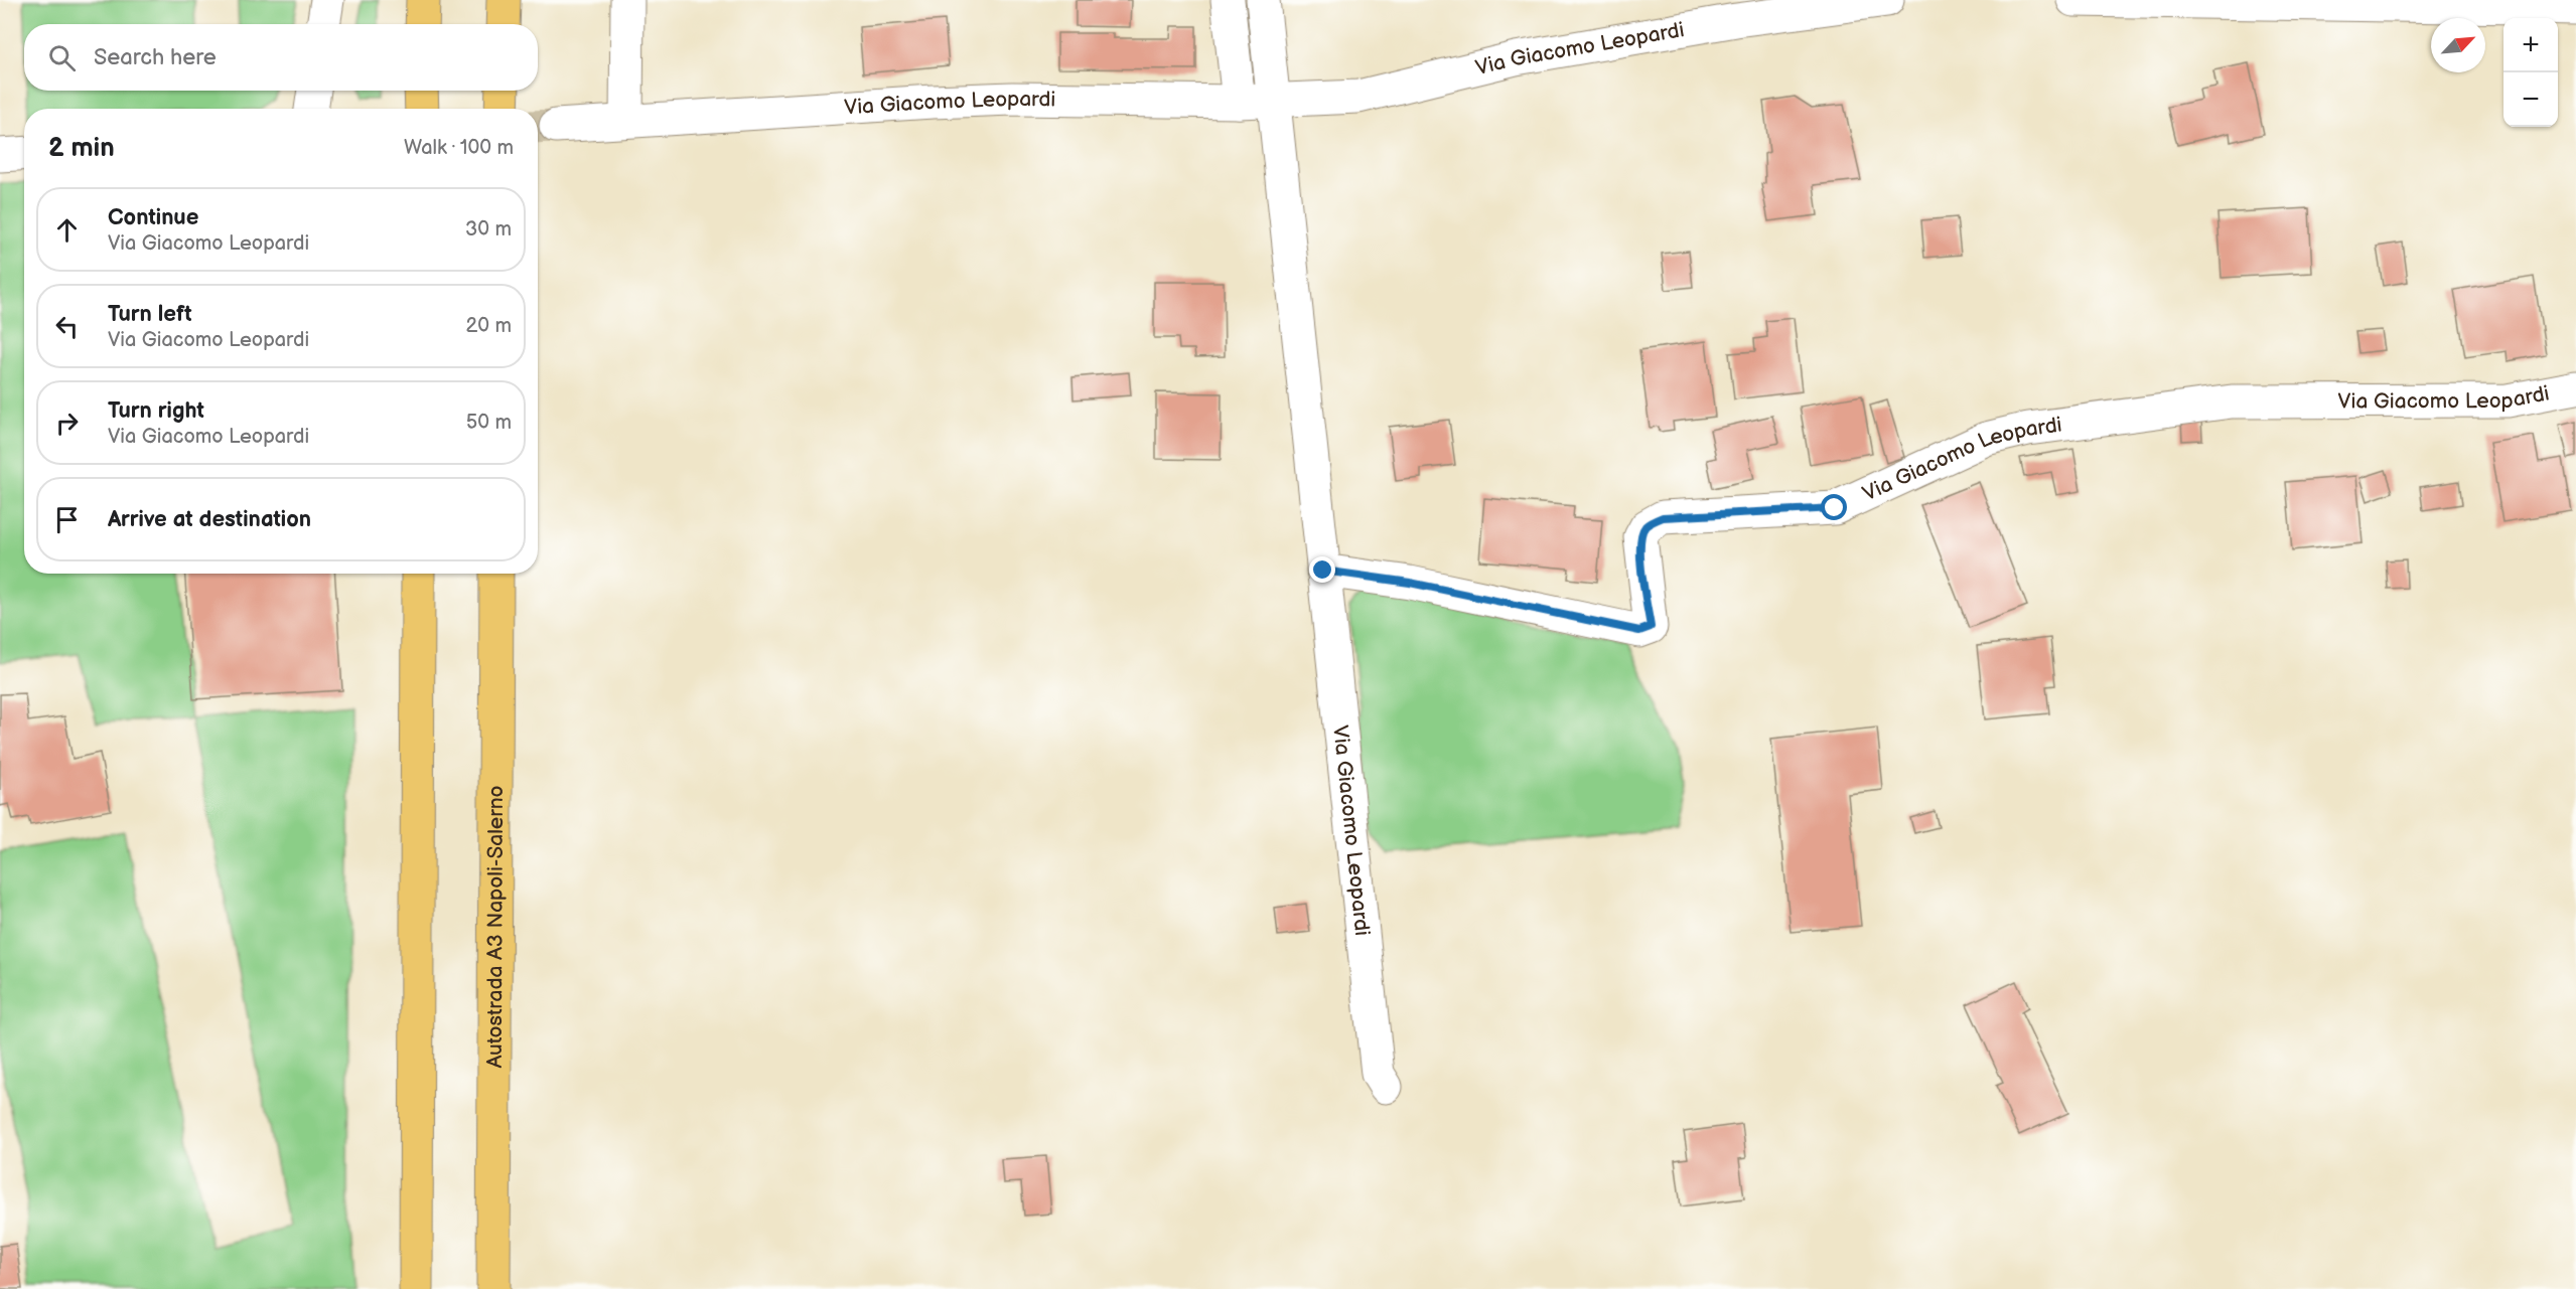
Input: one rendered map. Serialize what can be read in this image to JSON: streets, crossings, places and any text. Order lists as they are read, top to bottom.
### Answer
{
  "streets": {
    "highway": ["Autostrada A3 Napoli-Salerno"],
    "street": ["Via Giacomo Leopardi"]
  },
  "north": "top right",
  "page": {
    "map_buttons": ["+", "−"],
    "search": "Search here",
    "heading": ["2 min", "Walk · 100 m"],
    "list": [
      ["Continue", "Via Giacomo Leopardi", "30 m"],
      ["Turn left", "Via Giacomo Leopardi", "20 m"],
      ["Turn right", "Via Giacomo Leopardi", "50 m"],
      "Arrive at destination"
    ]
  }
}
